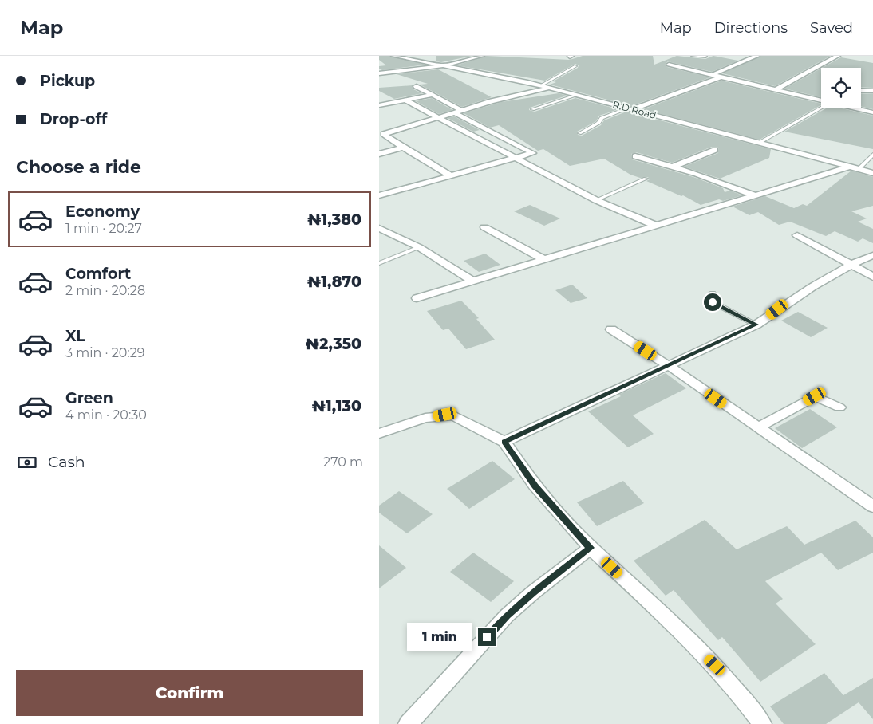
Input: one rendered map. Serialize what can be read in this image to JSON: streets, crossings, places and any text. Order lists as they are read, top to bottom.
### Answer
{
  "streets": {
    "street": ["R.D Road"]
  },
  "page": {
    "header": "Map",
    "nav": ["Map", "Directions", "Saved"],
    "banner": ["Pickup", "Drop-off"],
    "heading": "Choose a ride",
    "list": [
      {
        "name": "Economy",
        "note": "1 min · 20:27",
        "value": "₦1,380"
      },
      {
        "name": "Comfort",
        "note": "2 min · 20:28",
        "value": "₦1,870"
      },
      {
        "name": "XL",
        "note": "3 min · 20:29",
        "value": "₦2,350"
      },
      {
        "name": "Green",
        "note": "4 min · 20:30",
        "value": "₦1,130"
      }
    ],
    "pay": ["Cash", "270 m"],
    "bubble": "1 min",
    "buttons": "Confirm"
  }
}
